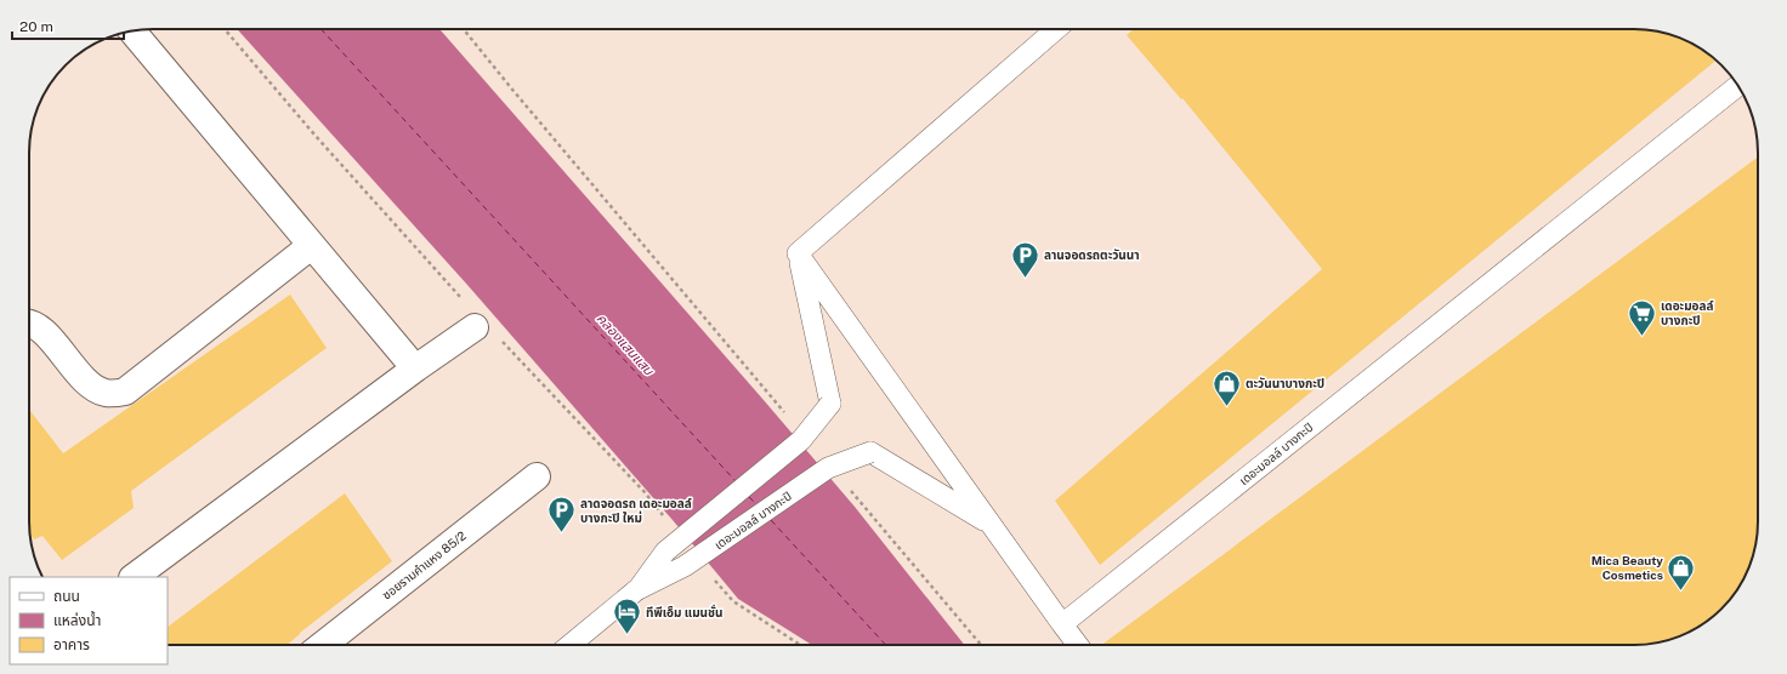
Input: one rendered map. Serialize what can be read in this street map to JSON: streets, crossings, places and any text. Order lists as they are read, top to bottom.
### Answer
{
  "streets": {
    "street": ["ซอยรามคำแหง 85/2"],
    "lane": ["เดอะมอลล์ บางกะปิ"]
  },
  "water": ["คลองแสนแสบ"],
  "places": {
    "parking": ["ลานจอดรถตะวันนา", "ลาดจอดรถ เดอะมอลล์ บางกะปิ ใหม่"],
    "supermarket": ["เดอะมอลล์ บางกะปิ"],
    "shop": ["ตะวันนาบางกะปิ", "Mica Beauty Cosmetics"],
    "hotel": ["ทีพีเอ็ม แมนชั่น"]
  },
  "legend": ["ถนน", "แหล่งน้ำ", "อาคาร"],
  "scale_bar": "20 m"
}
